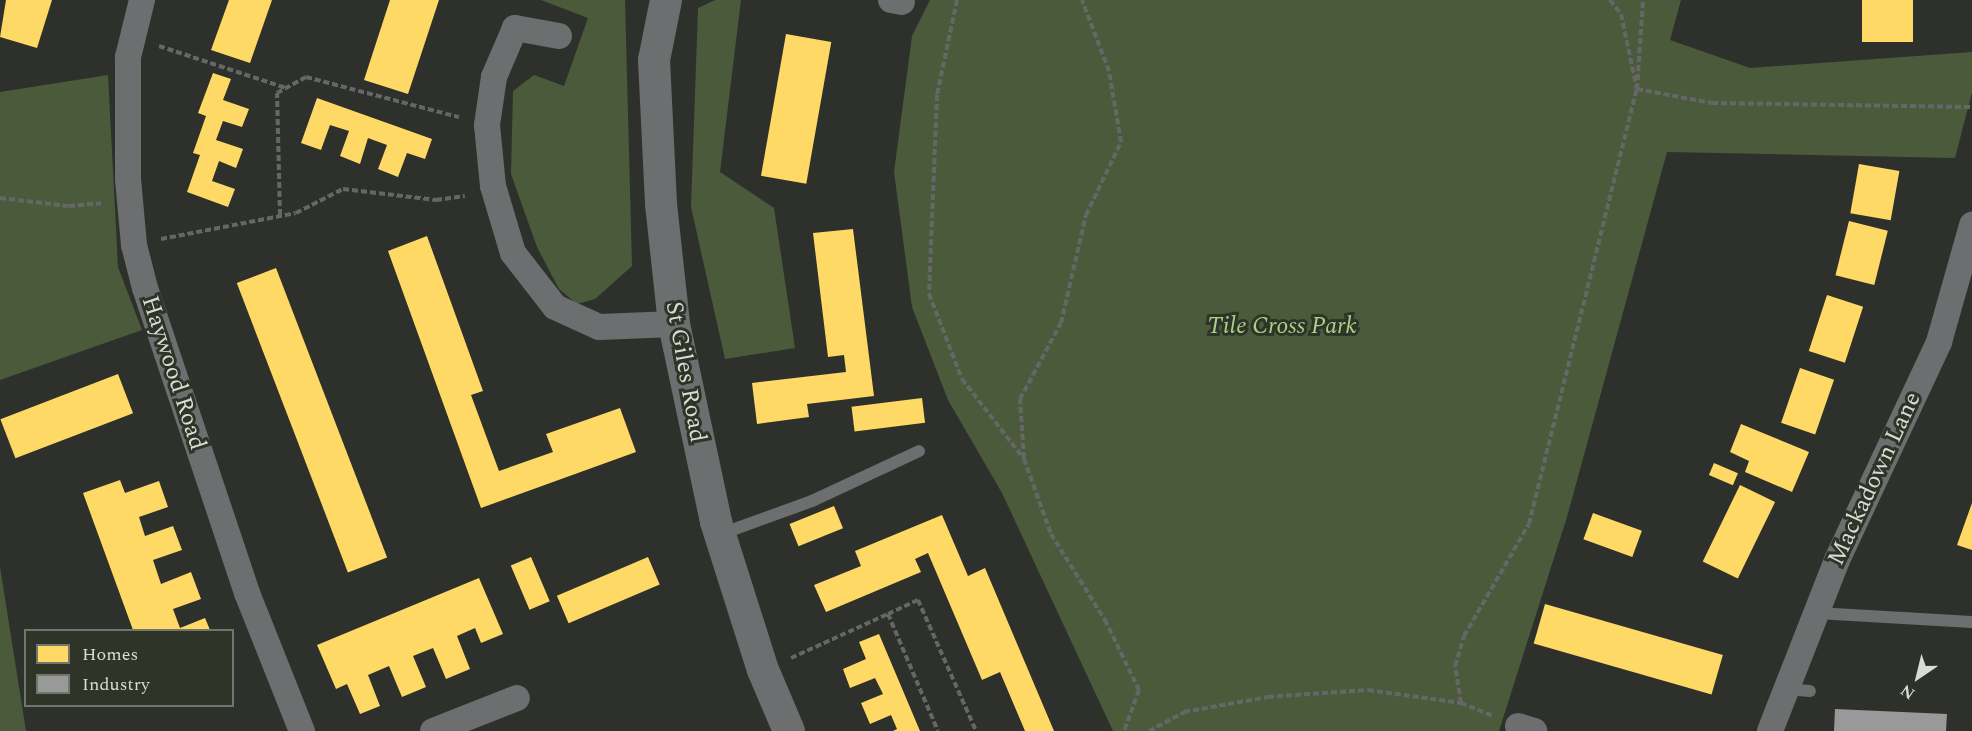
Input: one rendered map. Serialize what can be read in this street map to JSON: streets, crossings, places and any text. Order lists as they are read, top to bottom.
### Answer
{
  "streets": {
    "street": ["St Giles Road", "Haywood Road", "Mackadown Lane"]
  },
  "parks": ["Tile Cross Park"],
  "legend": ["Homes", "Industry"],
  "north": "bottom left"
}
